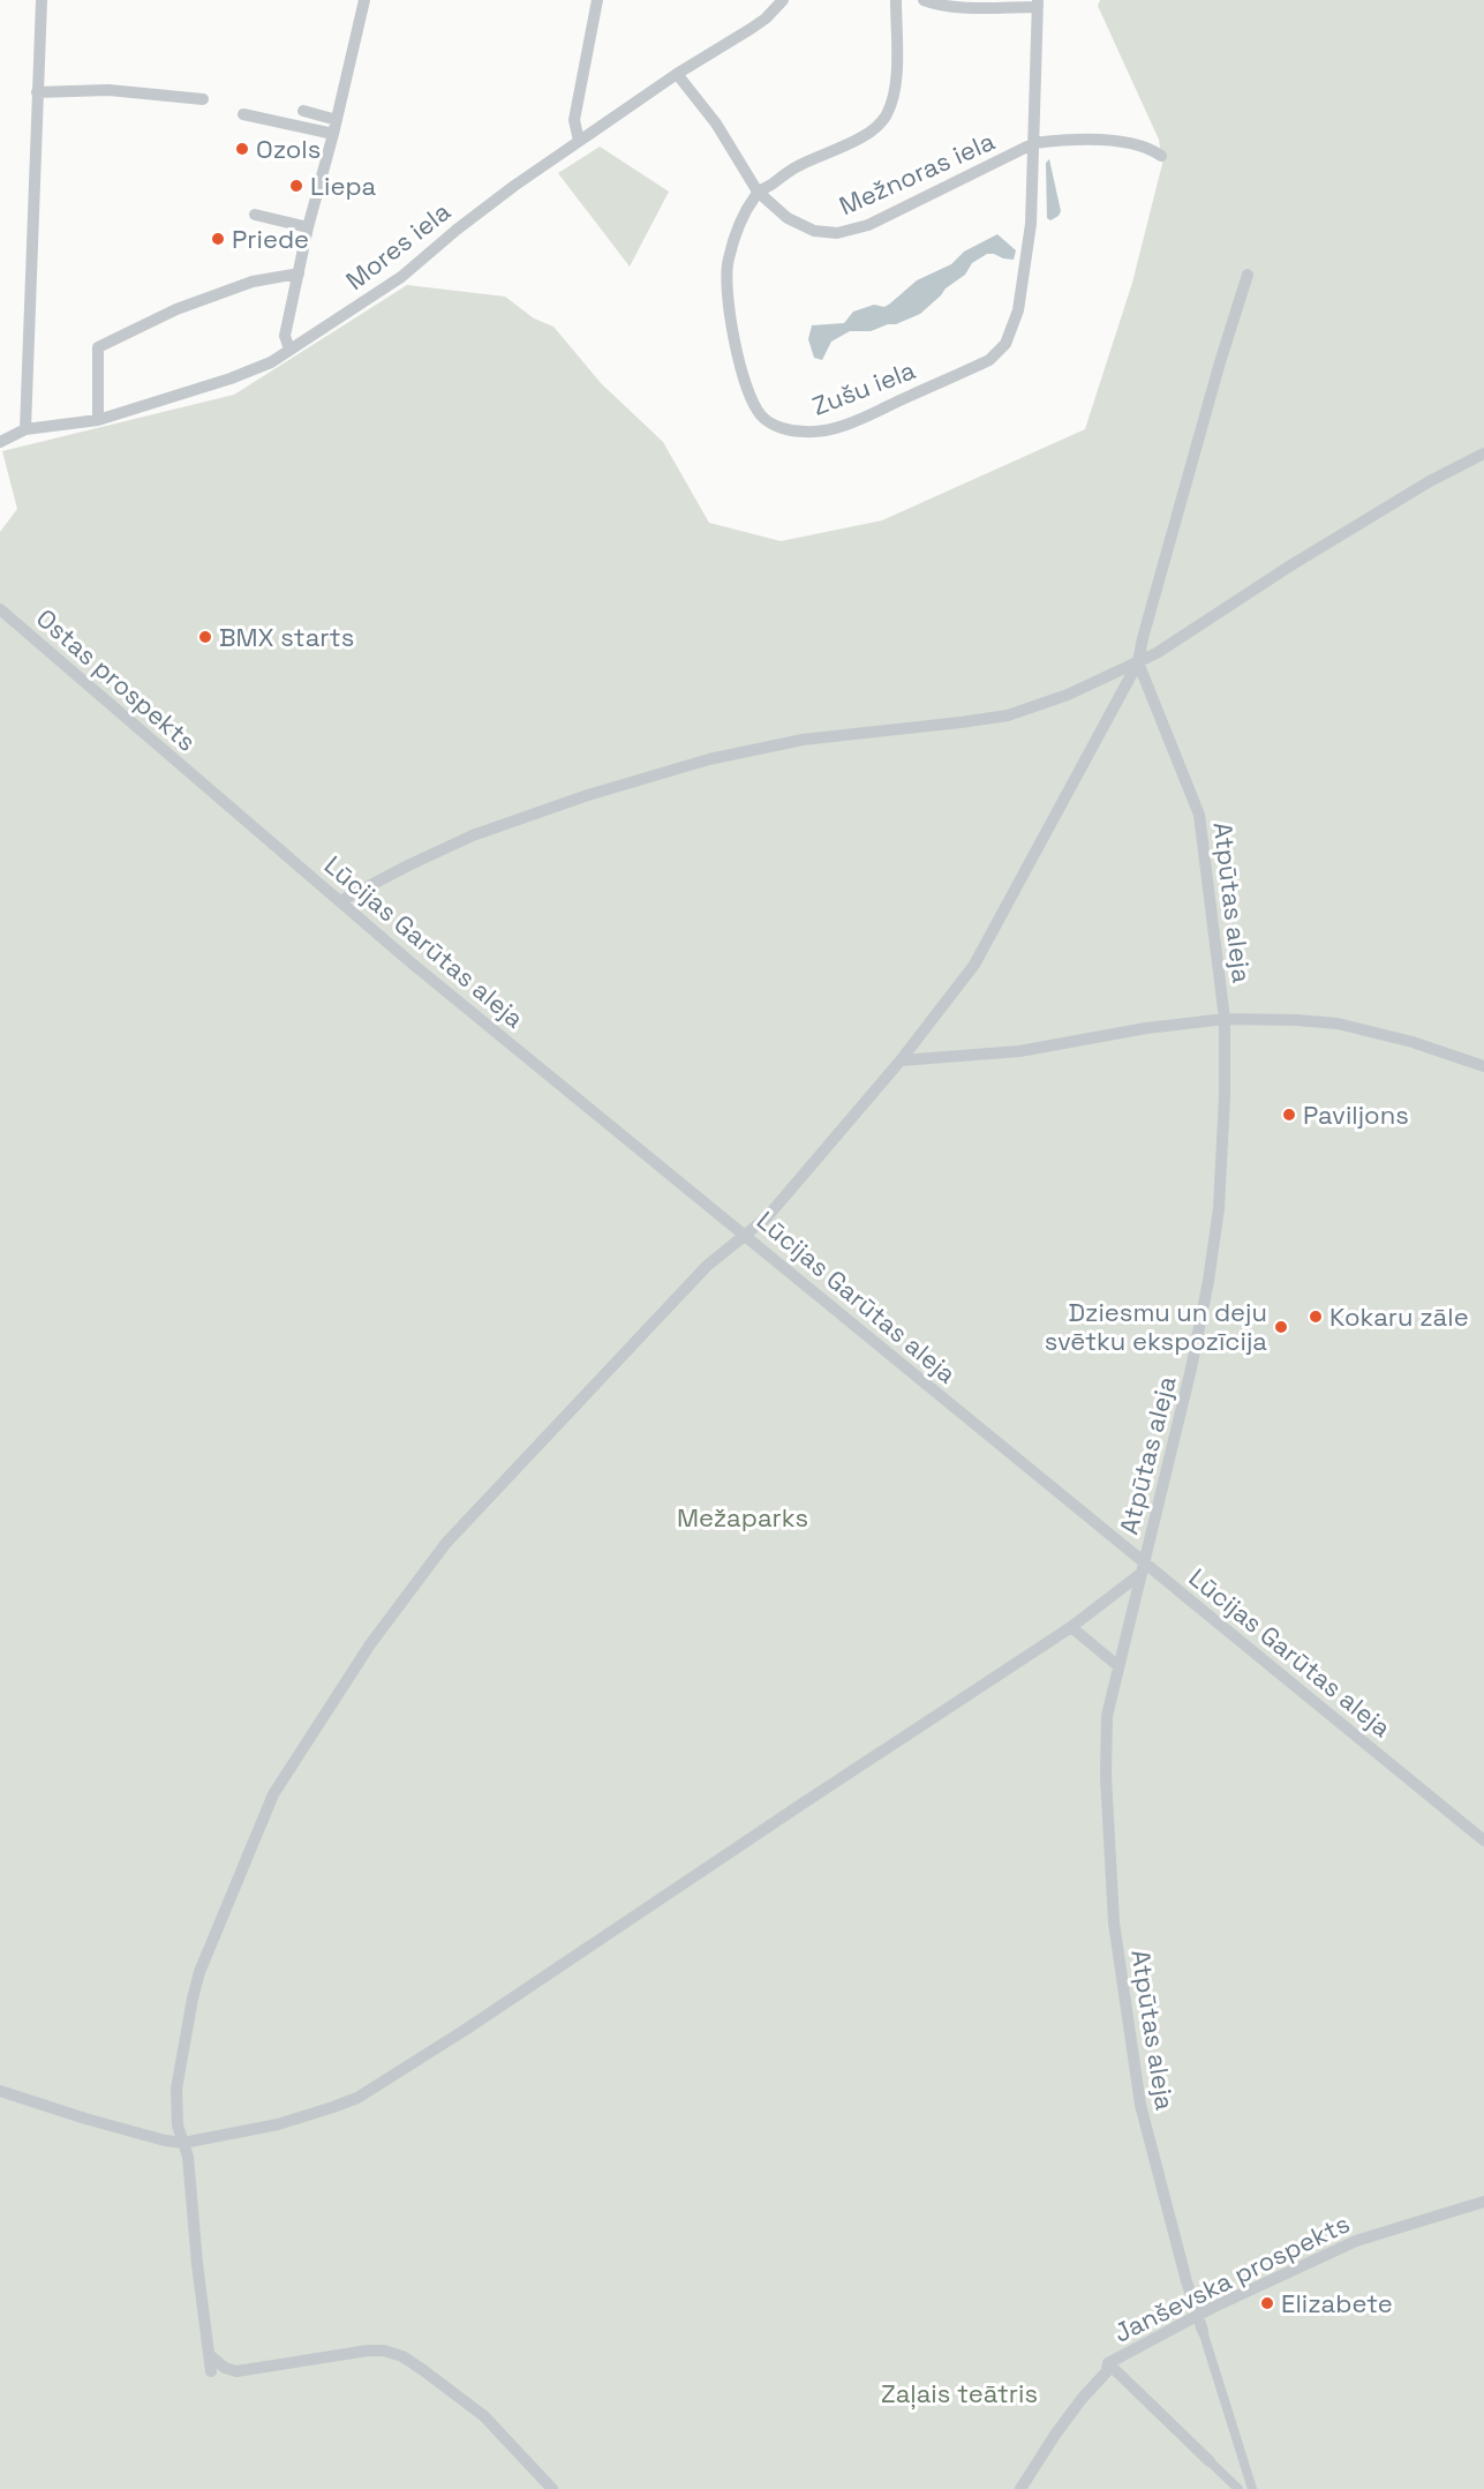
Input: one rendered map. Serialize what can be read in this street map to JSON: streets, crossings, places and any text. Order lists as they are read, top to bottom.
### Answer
{
  "streets": {
    "street": [
      "Mežnoras iela",
      "Mores iela",
      "Zušu iela",
      "Ostas prospekts",
      "Atpūtas aleja",
      "Lūcijas Garūtas aleja",
      "Janševska prospekts"
    ]
  },
  "crossings": [
    ["Mežnoras iela", "Mores iela"],
    ["Mežnoras iela", "Zušu iela"],
    ["Ostas prospekts", "Lūcijas Garūtas aleja"],
    ["Atpūtas aleja", "Lūcijas Garūtas aleja"],
    ["Atpūtas aleja", "Janševska prospekts"]
  ],
  "parks": ["Mežaparks", "Zaļais teātris"],
  "places": [
    "Ozols",
    "Liepa",
    "Priede",
    "BMX starts",
    "Paviljons",
    "Kokaru zāle",
    "Dziesmu un deju svētku ekspozīcija",
    "Elizabete"
  ]
}
